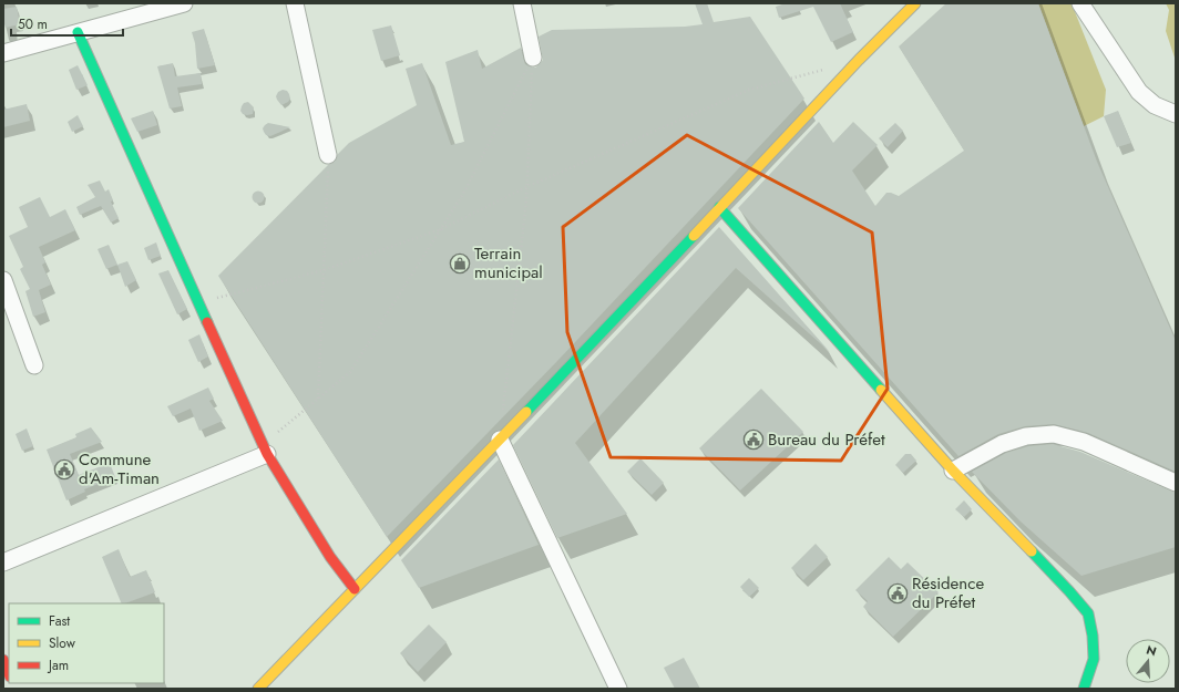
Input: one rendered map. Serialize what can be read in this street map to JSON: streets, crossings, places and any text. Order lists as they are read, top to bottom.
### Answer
{
  "places": {
    "shop": ["Terrain municipal"],
    "public building": ["Bureau du Préfet", "Commune d'Am-Timan", "Résidence du Préfet"]
  },
  "legend": ["Fast", "Slow", "Jam"],
  "scale_bar": "50 m",
  "north": "top"
}
